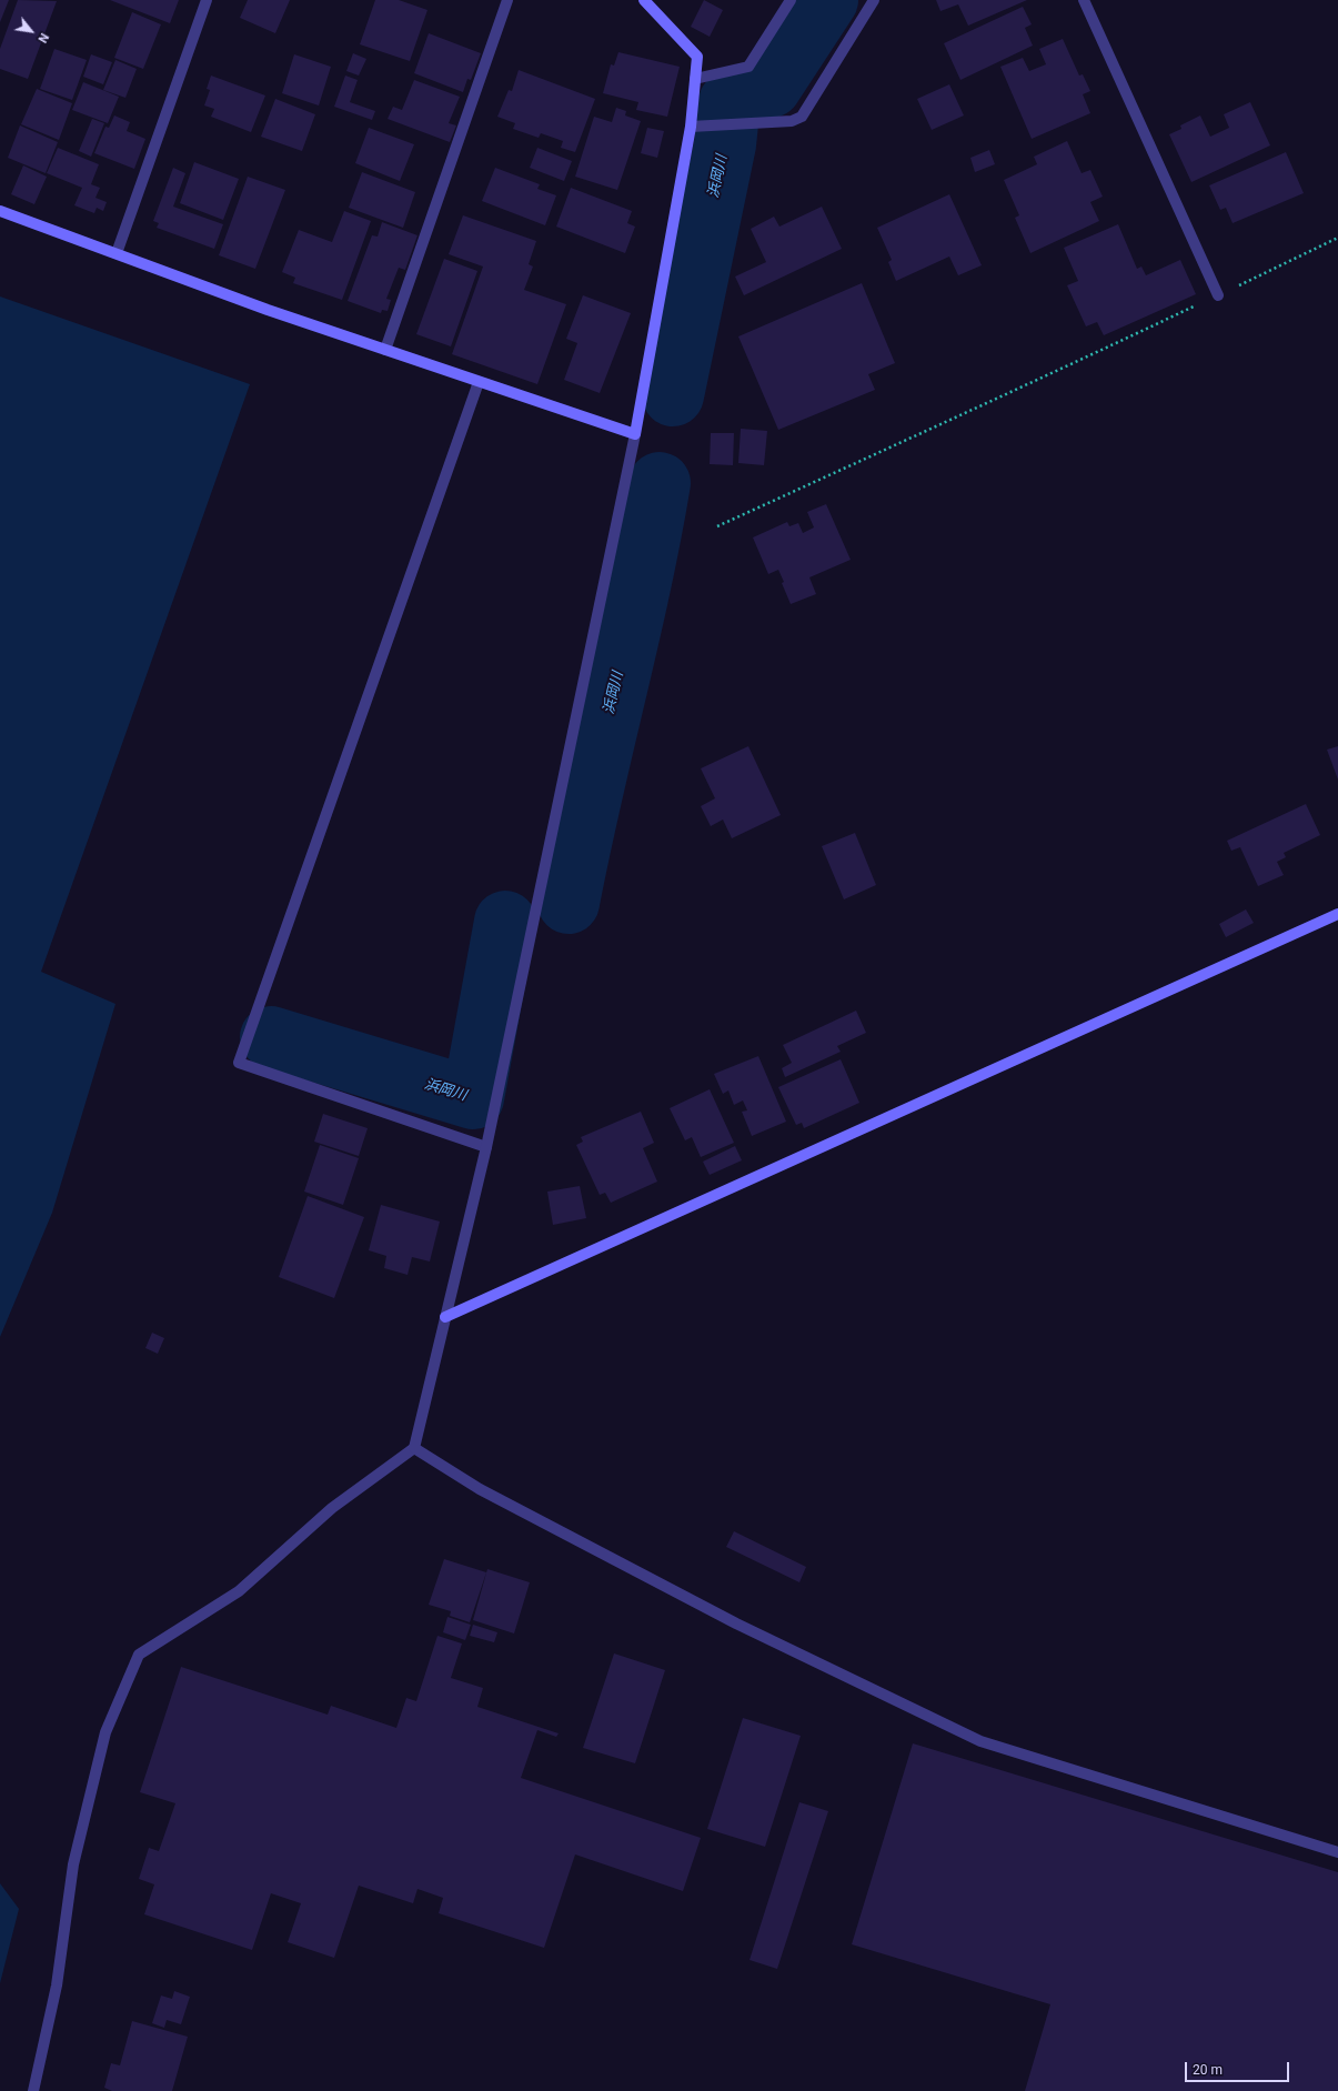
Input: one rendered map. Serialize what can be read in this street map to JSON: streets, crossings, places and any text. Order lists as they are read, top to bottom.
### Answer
{
  "water": ["浜岡川"],
  "scale_bar": "20 m",
  "north": "bottom right"
}
